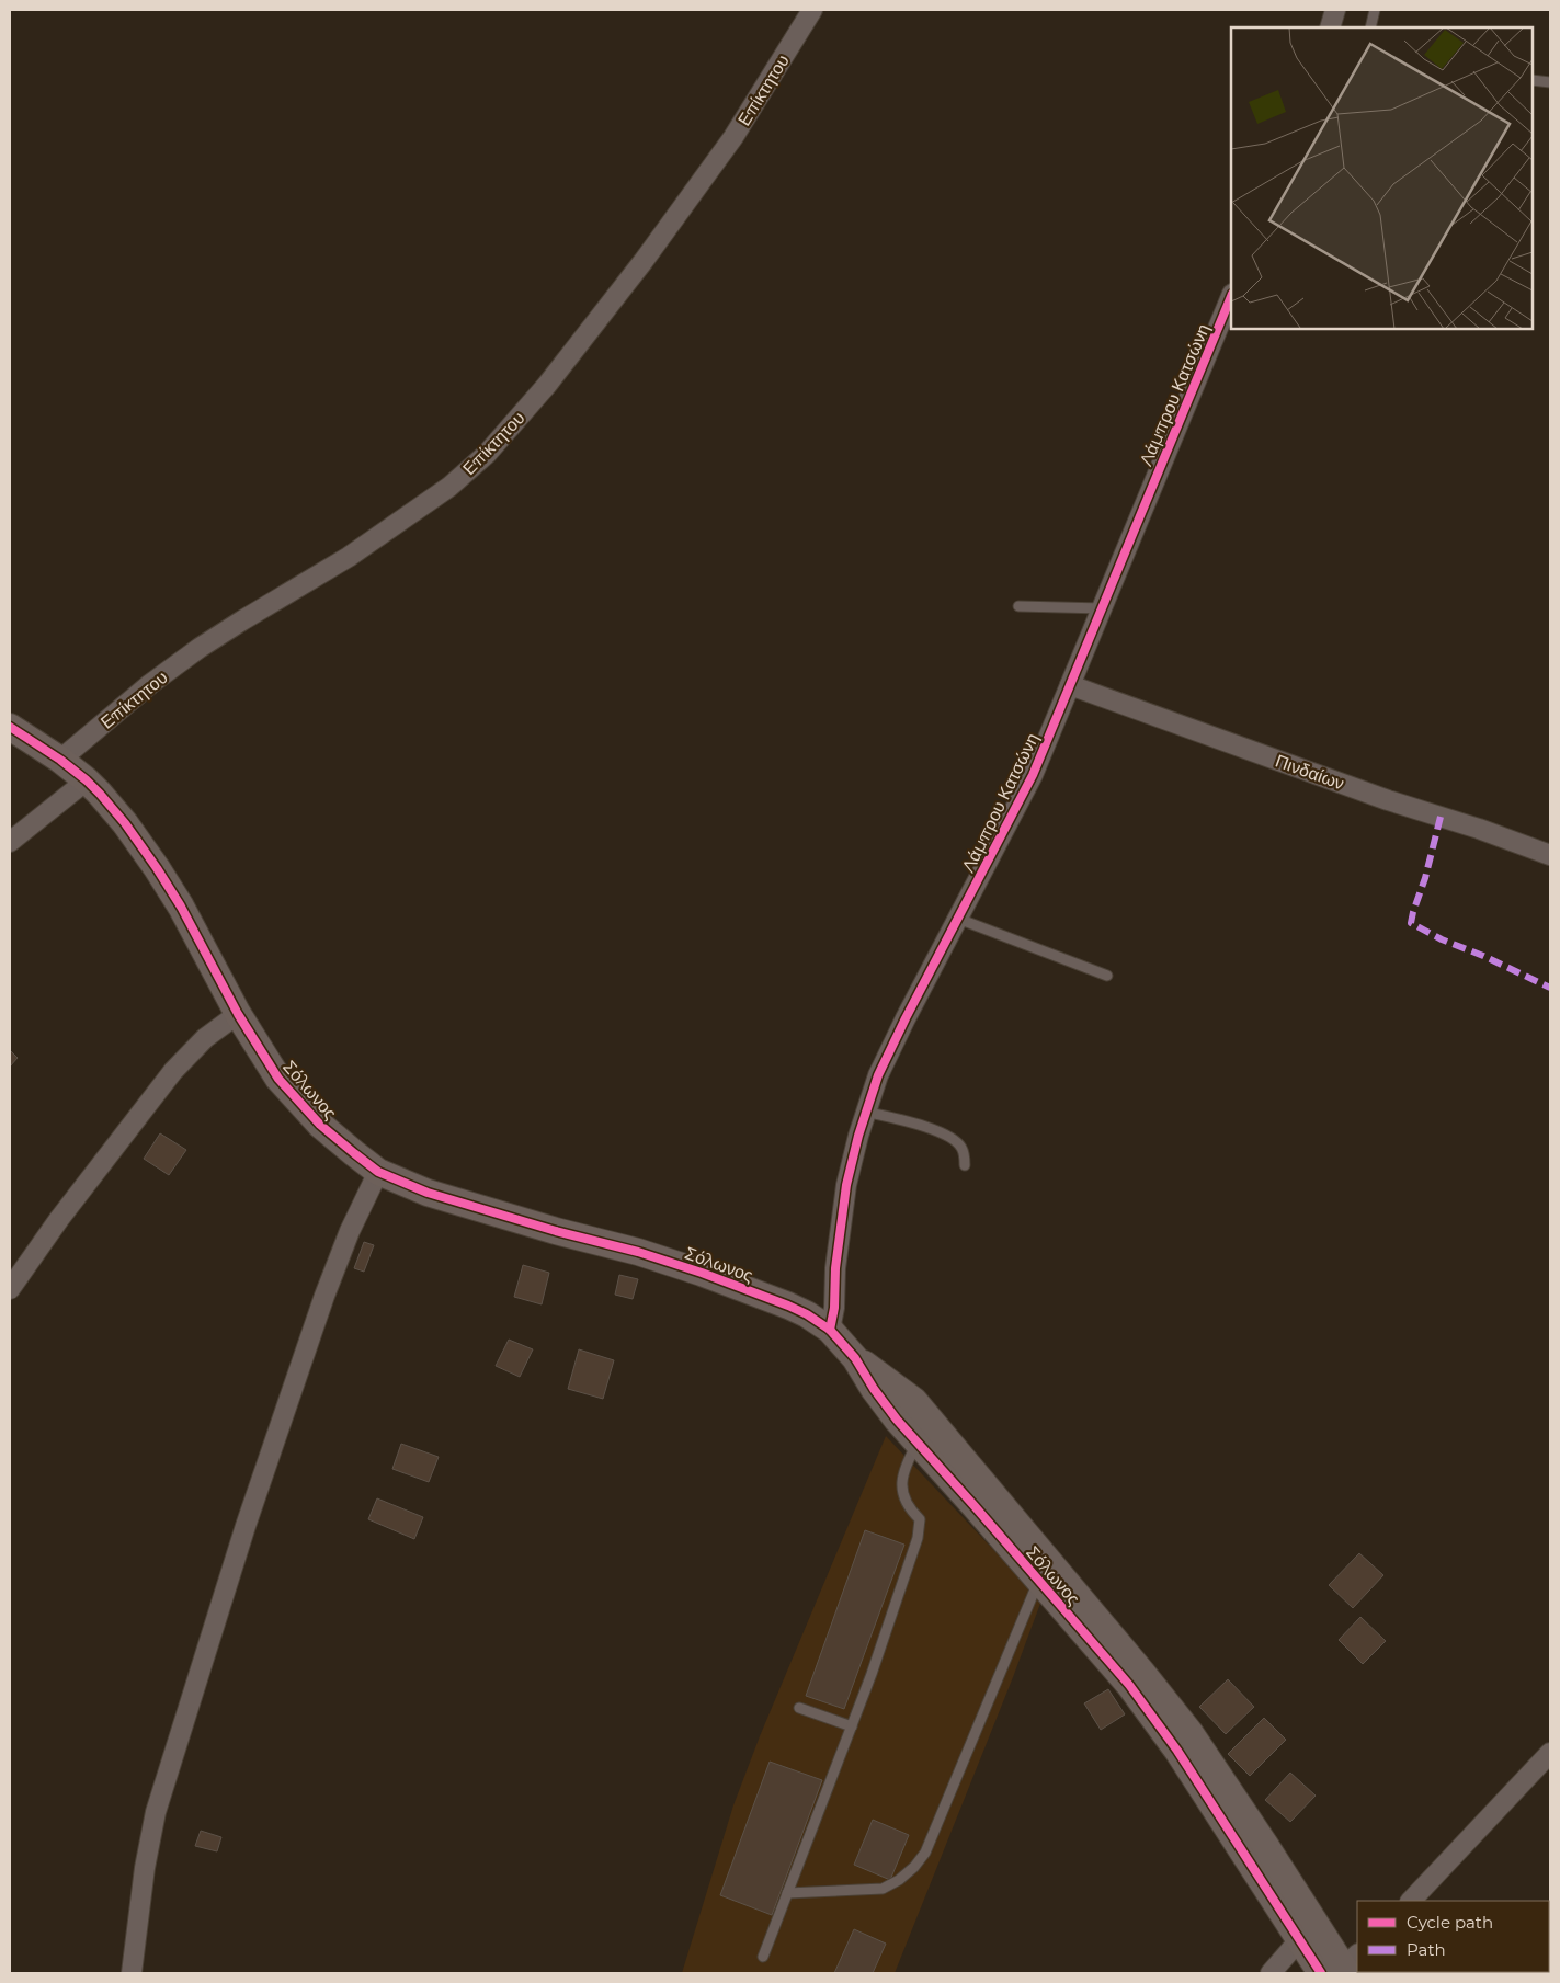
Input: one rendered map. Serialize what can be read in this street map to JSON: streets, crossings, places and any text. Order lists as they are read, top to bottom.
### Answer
{
  "streets": {
    "street": [
      "Επίκτητου",
      "Λάμπρου Κατσώνη",
      "Πινδαίων",
      "Σόλωνος"
    ]
  },
  "crossings": [
    ["Επίκτητου", "Σόλωνος"],
    ["Λάμπρου Κατσώνη", "Πινδαίων"],
    ["Λάμπρου Κατσώνη", "Σόλωνος"]
  ],
  "legend": ["Cycle path", "Path"]
}
